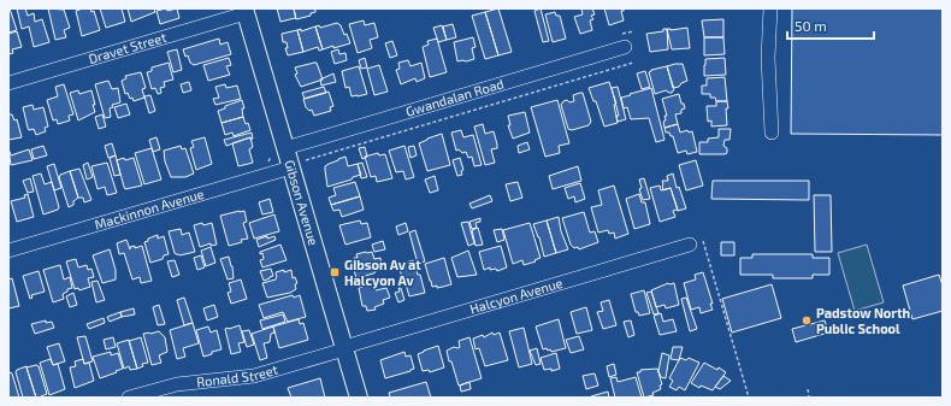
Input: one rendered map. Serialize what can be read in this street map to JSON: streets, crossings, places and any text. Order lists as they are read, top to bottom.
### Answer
{
  "streets": {
    "main road": ["Gibson Avenue"],
    "street": [
      "Dravet Street",
      "Gwandalan Road",
      "Mackinnon Avenue",
      "Halcyon Avenue",
      "Ronald Street"
    ]
  },
  "crossings": [
    ["Dravet Street", "Gibson Avenue"],
    ["Gwandalan Road", "Gibson Avenue"],
    ["Gibson Avenue", "Mackinnon Avenue"],
    ["Gibson Avenue", "Halcyon Avenue"],
    ["Gibson Avenue", "Ronald Street"],
    ["Halcyon Avenue", "Ronald Street"]
  ],
  "places": {
    "transit": ["Gibson Av at Halcyon Av"],
    "other": ["Padstow North Public School"]
  },
  "scale_bar": "50 m"
}
